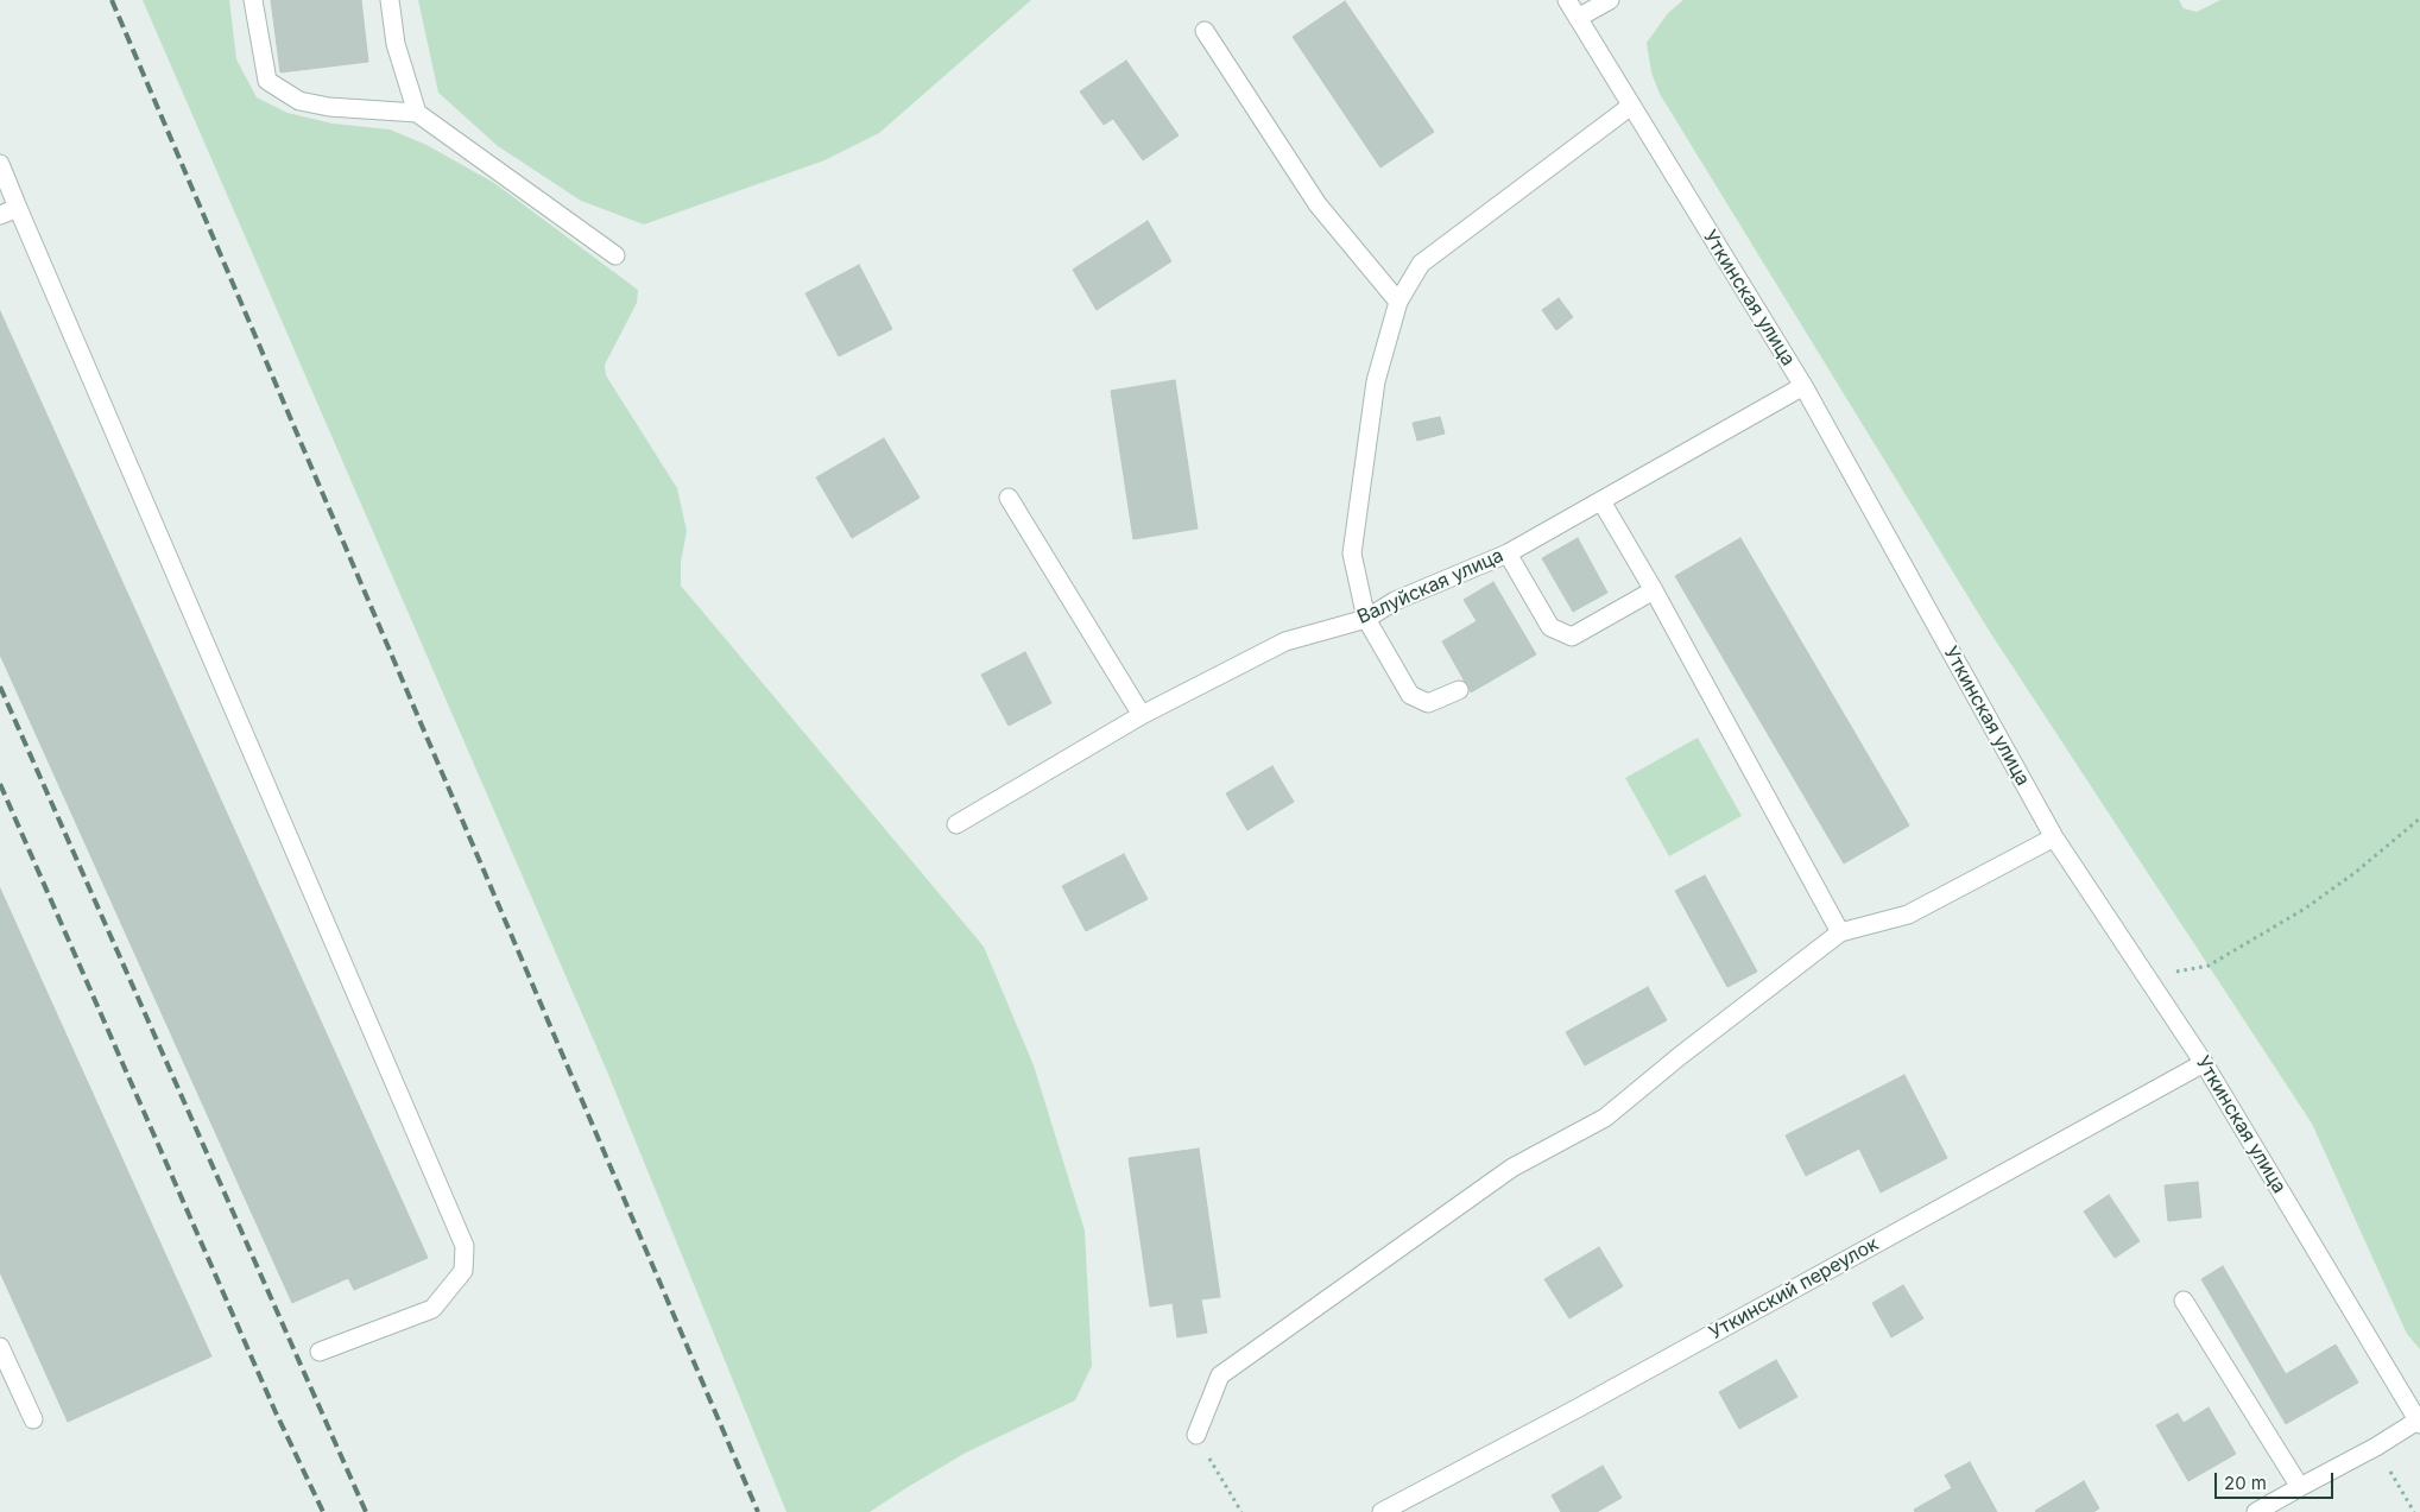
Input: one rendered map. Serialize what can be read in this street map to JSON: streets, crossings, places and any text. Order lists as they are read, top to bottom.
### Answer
{
  "streets": {
    "street": ["Уткинская улица", "Валуйская улица", "Уткинский переулок"]
  },
  "crossings": [
    ["Уткинская улица", "Валуйская улица"],
    ["Уткинская улица", "Уткинский переулок"]
  ],
  "scale_bar": "20 m"
}
